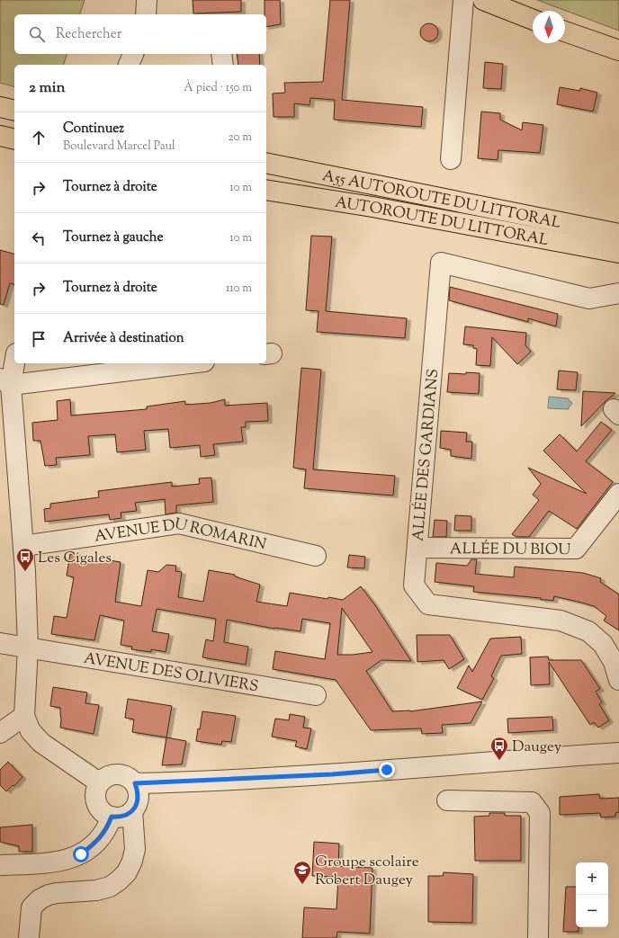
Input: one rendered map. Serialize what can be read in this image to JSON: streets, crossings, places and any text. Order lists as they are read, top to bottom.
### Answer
{
  "streets": {
    "main road": ["A55 AUTOROUTE DU LITTORAL", "AUTOROUTE DU LITTORAL"],
    "street": [
      "ALLÉE DES GARDIANS",
      "AVENUE DU ROMARIN",
      "ALLÉE DU BIOU",
      "AVENUE DES OLIVIERS"
    ]
  },
  "crossings": [
    ["ALLÉE DES GARDIANS", "ALLÉE DU BIOU"]
  ],
  "places": {
    "bus stop": ["Les Cigales", "Daugey"],
    "school or university": ["Groupe scolaire Robert Daugey"]
  },
  "north": "bottom",
  "page": {
    "search": "Rechercher",
    "heading": ["2 min", "À pied · 150 m"],
    "list": [
      ["Continuez", "Boulevard Marcel Paul", "20 m"],
      ["Tournez à droite", "10 m"],
      ["Tournez à gauche", "10 m"],
      ["Tournez à droite", "110 m"],
      "Arrivée à destination"
    ],
    "map_buttons": ["+", "−"]
  }
}
